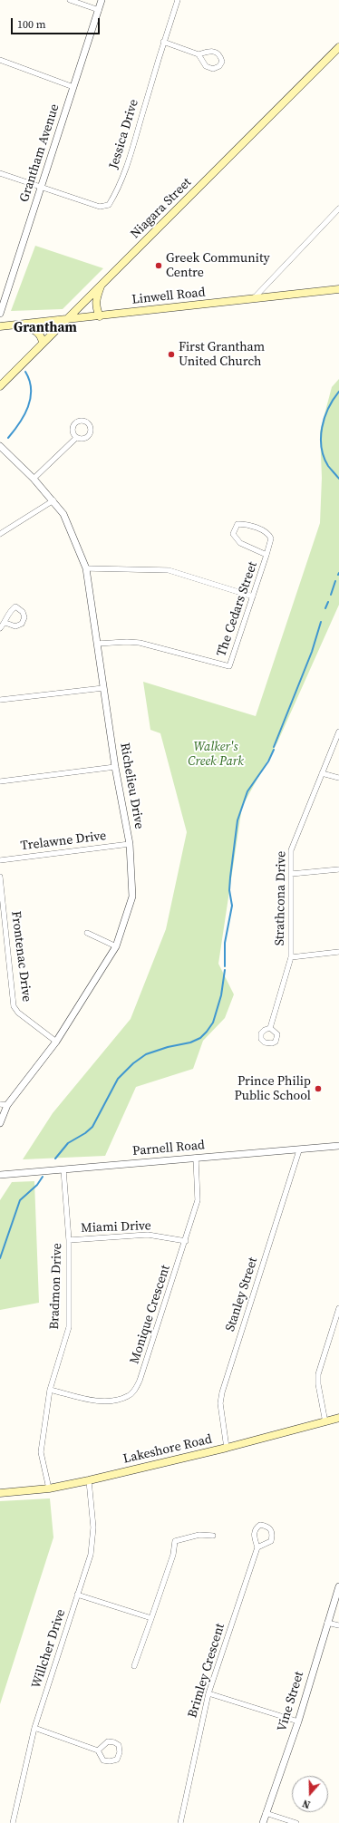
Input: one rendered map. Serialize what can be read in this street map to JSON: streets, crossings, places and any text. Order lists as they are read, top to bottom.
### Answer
{
  "streets": {
    "main road": ["Niagara Street", "Linwell Road", "Lakeshore Road"],
    "street": [
      "Jessica Drive",
      "Grantham Avenue",
      "The Cedars Street",
      "Richelieu Drive",
      "Trelawne Drive",
      "Strathcona Drive",
      "Frontenac Drive",
      "Parnell Road",
      "Miami Drive",
      "Bradmon Drive",
      "Stanley Street",
      "Monique Crescent",
      "Willcher Drive",
      "Brimley Crescent",
      "Vine Street"
    ]
  },
  "crossings": [
    ["Jessica Drive", "Grantham Avenue"],
    ["Niagara Street", "Linwell Road"],
    ["The Cedars Street", "Richelieu Drive"],
    ["Richelieu Drive", "Trelawne Drive"],
    ["Richelieu Drive", "Frontenac Drive"],
    ["Parnell Road", "Bradmon Drive"],
    ["Parnell Road", "Stanley Street"],
    ["Parnell Road", "Monique Crescent"],
    ["Miami Drive", "Bradmon Drive"],
    ["Miami Drive", "Monique Crescent"],
    ["Bradmon Drive", "Monique Crescent"],
    ["Bradmon Drive", "Lakeshore Road"],
    ["Stanley Street", "Lakeshore Road"],
    ["Lakeshore Road", "Willcher Drive"]
  ],
  "districts": ["Grantham"],
  "parks": ["Walker's Creek Park"],
  "places": ["Greek Community Centre", "First Grantham United Church", "Prince Philip Public School"],
  "scale_bar": "100 m",
  "north": "bottom"
}
